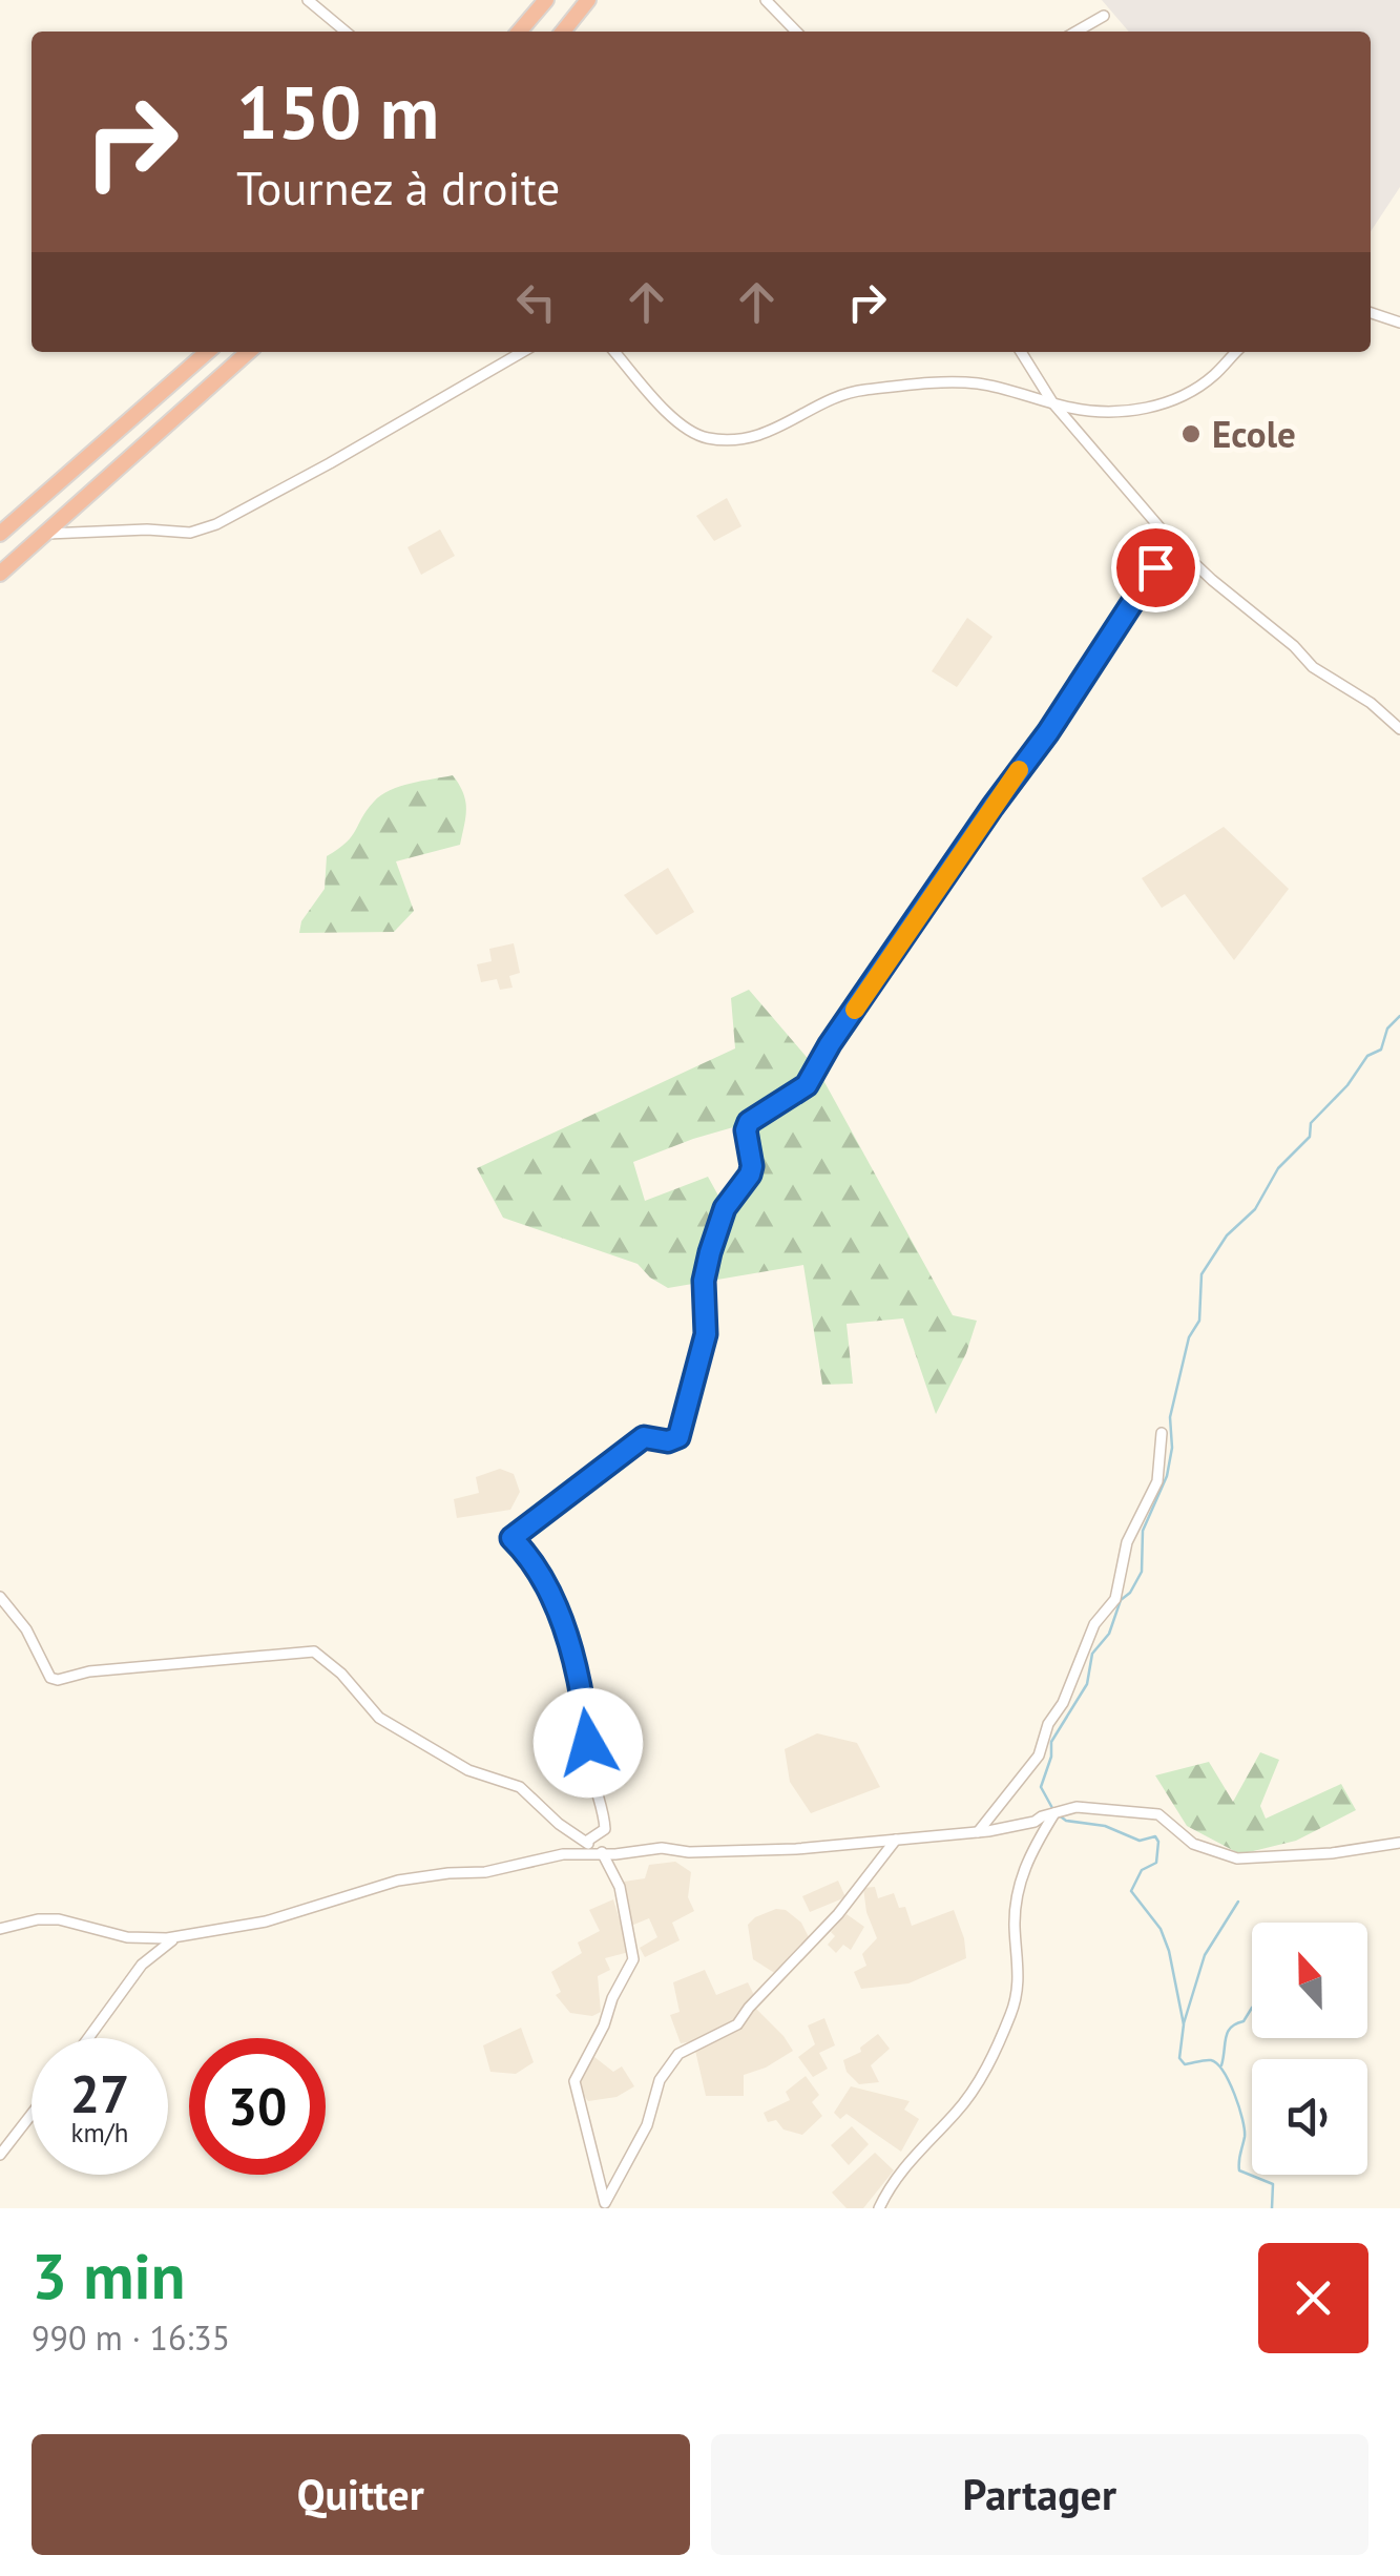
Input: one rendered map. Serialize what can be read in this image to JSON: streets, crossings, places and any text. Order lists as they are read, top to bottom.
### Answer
{
  "places": ["Ecole"],
  "north": "top",
  "page": {
    "turn": ["150 m", "Tournez à droite"],
    "speed": "27 km/h",
    "limit": "30",
    "heading": ["3 min", "990 m · 16:35"],
    "buttons": ["Quitter", "Partager"]
  }
}
